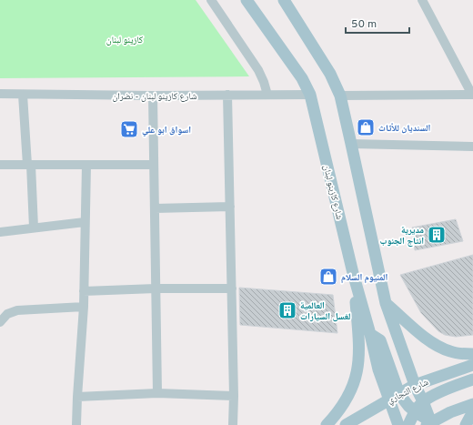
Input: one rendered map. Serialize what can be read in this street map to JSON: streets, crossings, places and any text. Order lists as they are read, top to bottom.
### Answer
{
  "streets": {
    "main road": ["شارع كازينو لبنان", "شارع التجاري"],
    "street": ["شارع كازينو لبنان - نضران"]
  },
  "crossings": [
    ["شارع كازينو لبنان - نضران", "شارع كازينو لبنان"],
    ["شارع كازينو لبنان", "شارع التجاري"]
  ],
  "parks": ["كازينو لبنان"],
  "places": {
    "shop": ["السنديان للأثاث", "المنيوم السلام"],
    "supermarket": ["اسواق ابو علي"],
    "building": ["مديرية انتاج الجنوب", "العالمية لغسل السيارات"]
  },
  "scale_bar": "50 m"
}
